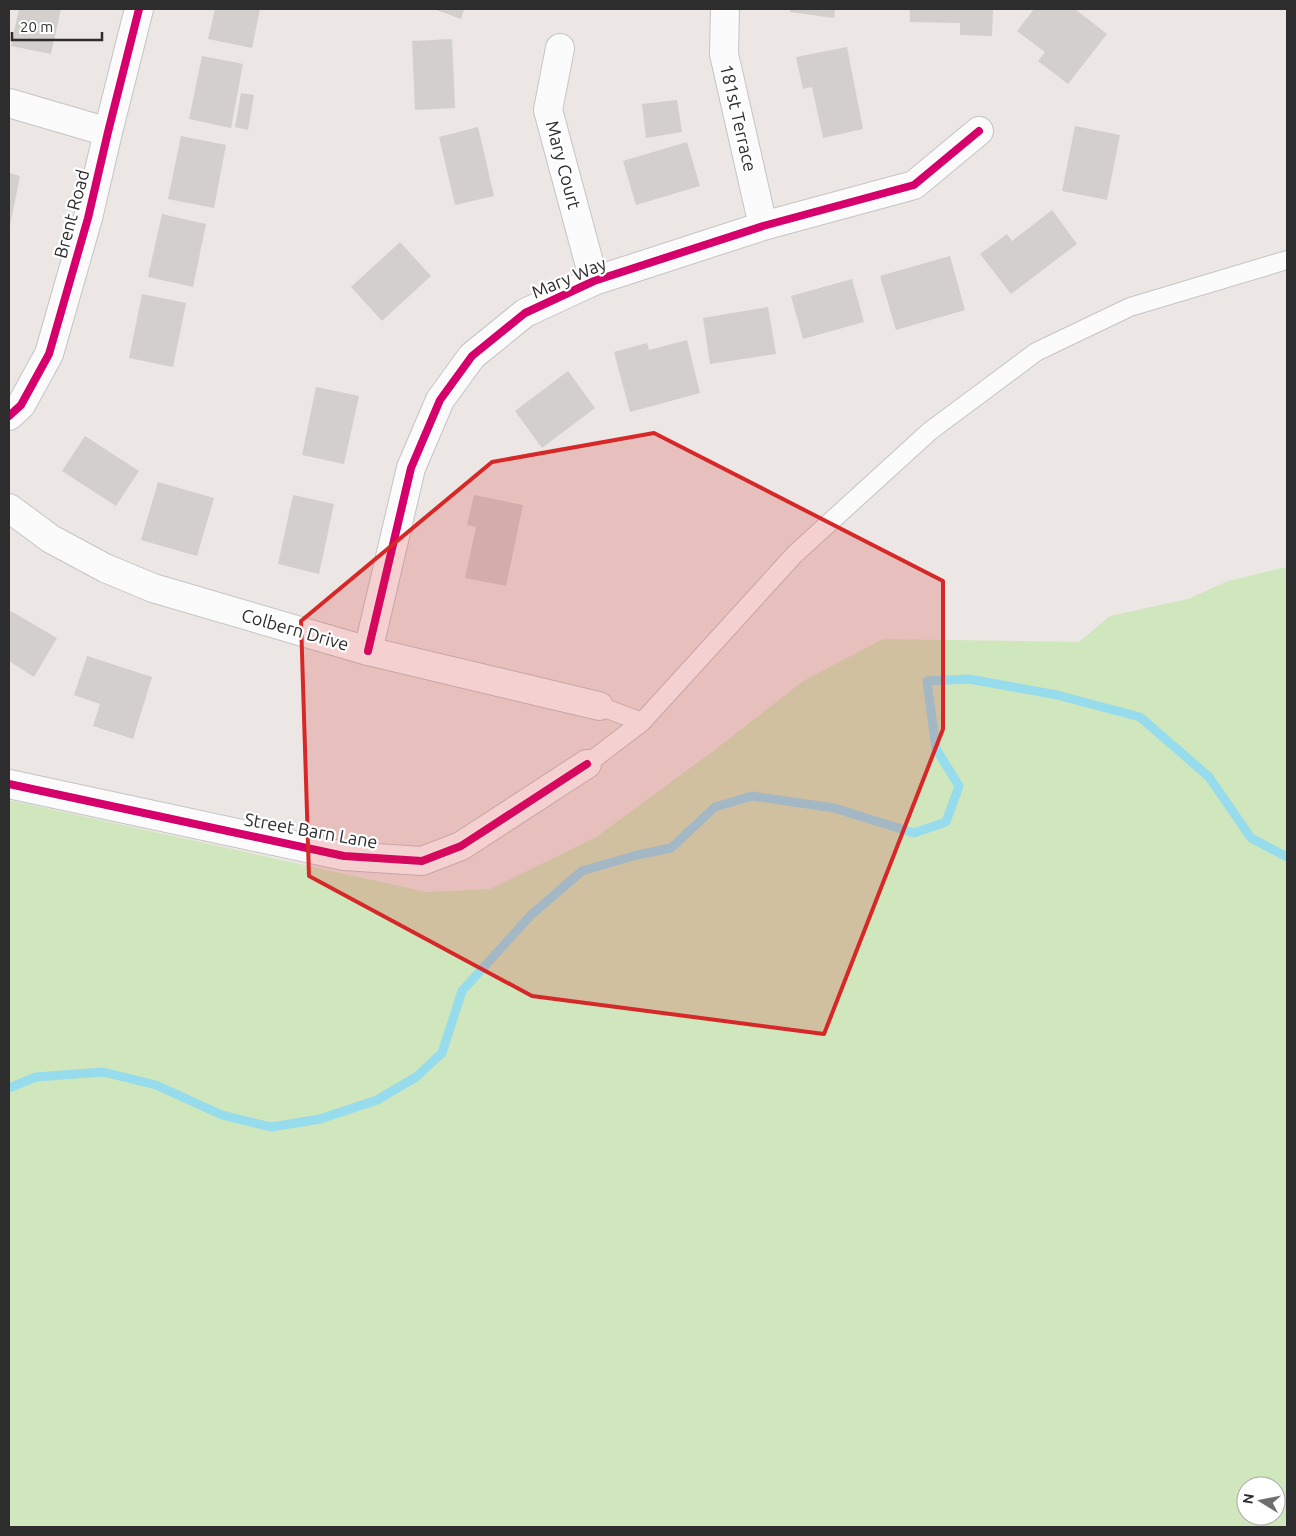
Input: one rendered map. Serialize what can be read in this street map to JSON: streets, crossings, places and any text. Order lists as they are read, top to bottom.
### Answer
{
  "streets": {
    "street": [
      "181st Terrace",
      "Mary Court",
      "Brent Road",
      "Mary Way",
      "Colbern Drive",
      "Street Barn Lane"
    ]
  },
  "crossings": [
    ["181st Terrace", "Mary Way"],
    ["Mary Court", "Mary Way"],
    ["Mary Way", "Colbern Drive"]
  ],
  "scale_bar": "20 m",
  "north": "left"
}
